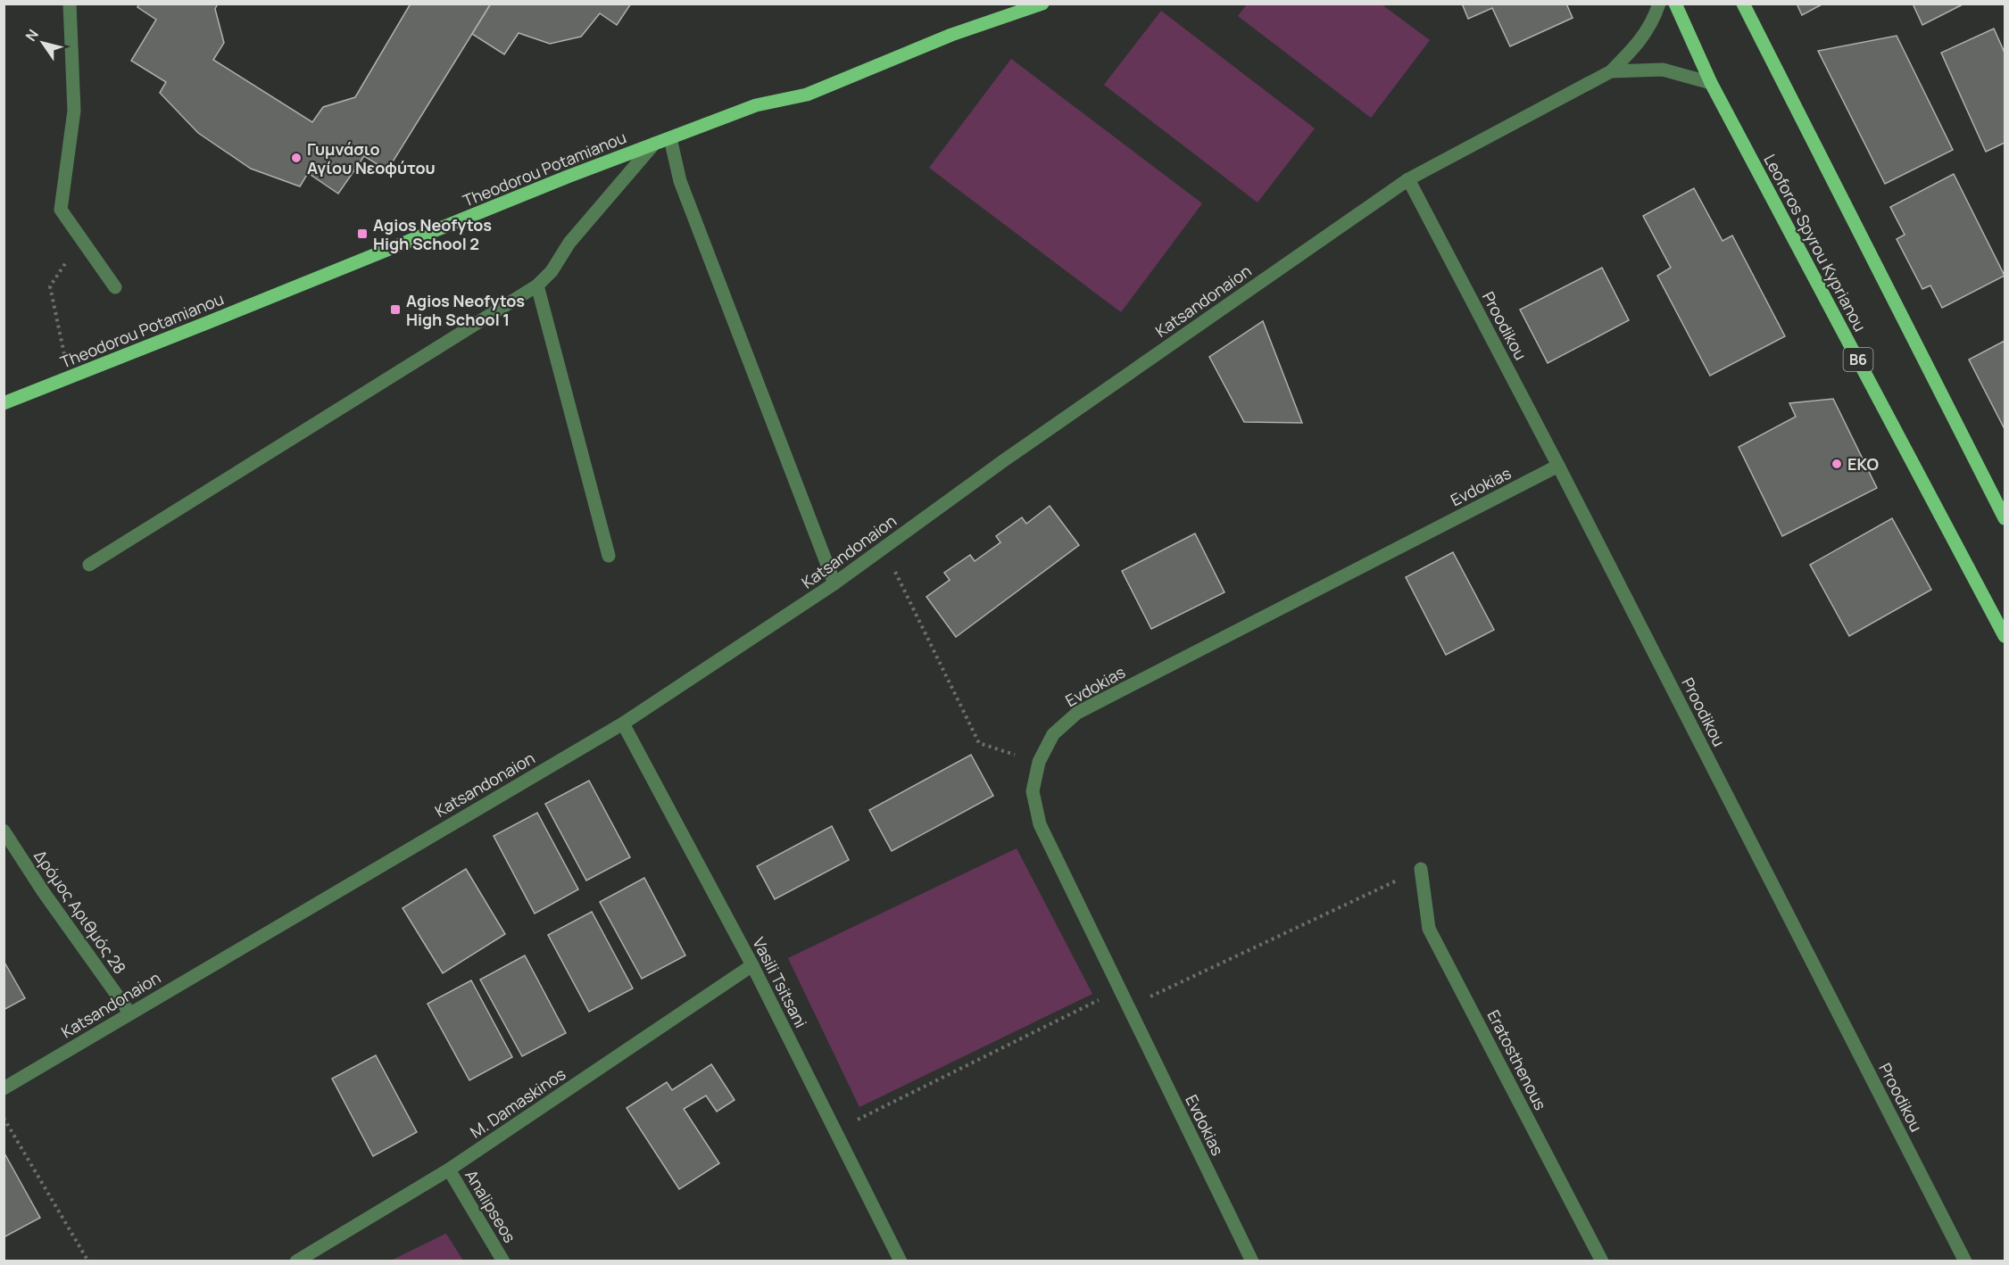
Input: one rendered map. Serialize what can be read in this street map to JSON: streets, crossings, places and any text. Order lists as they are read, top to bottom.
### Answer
{
  "streets": {
    "main road": ["Theodorou Potamianou", "Leoforos Spyrou Kyprianou", "B6"],
    "street": [
      "Katsandonaion",
      "Proodikou",
      "Evdokias",
      "Δρόμος Αριθμός 28",
      "Vasili Tsitsani",
      "Eratosthenous",
      "M. Damaskinos",
      "Analipseos"
    ]
  },
  "crossings": [
    ["Leoforos Spyrou Kyprianou", "Katsandonaion"],
    ["Katsandonaion", "Proodikou"],
    ["Katsandonaion", "Δρόμος Αριθμός 28"],
    ["Katsandonaion", "Vasili Tsitsani"],
    ["Proodikou", "Evdokias"],
    ["Vasili Tsitsani", "M. Damaskinos"],
    ["M. Damaskinos", "Analipseos"]
  ],
  "places": {
    "other": ["Γυμνάσιο Αγίου Νεοφύτου", "EKO"],
    "transit": ["Agios Neofytos High School 2", "Agios Neofytos High School 1"]
  },
  "north": "top left"
}
